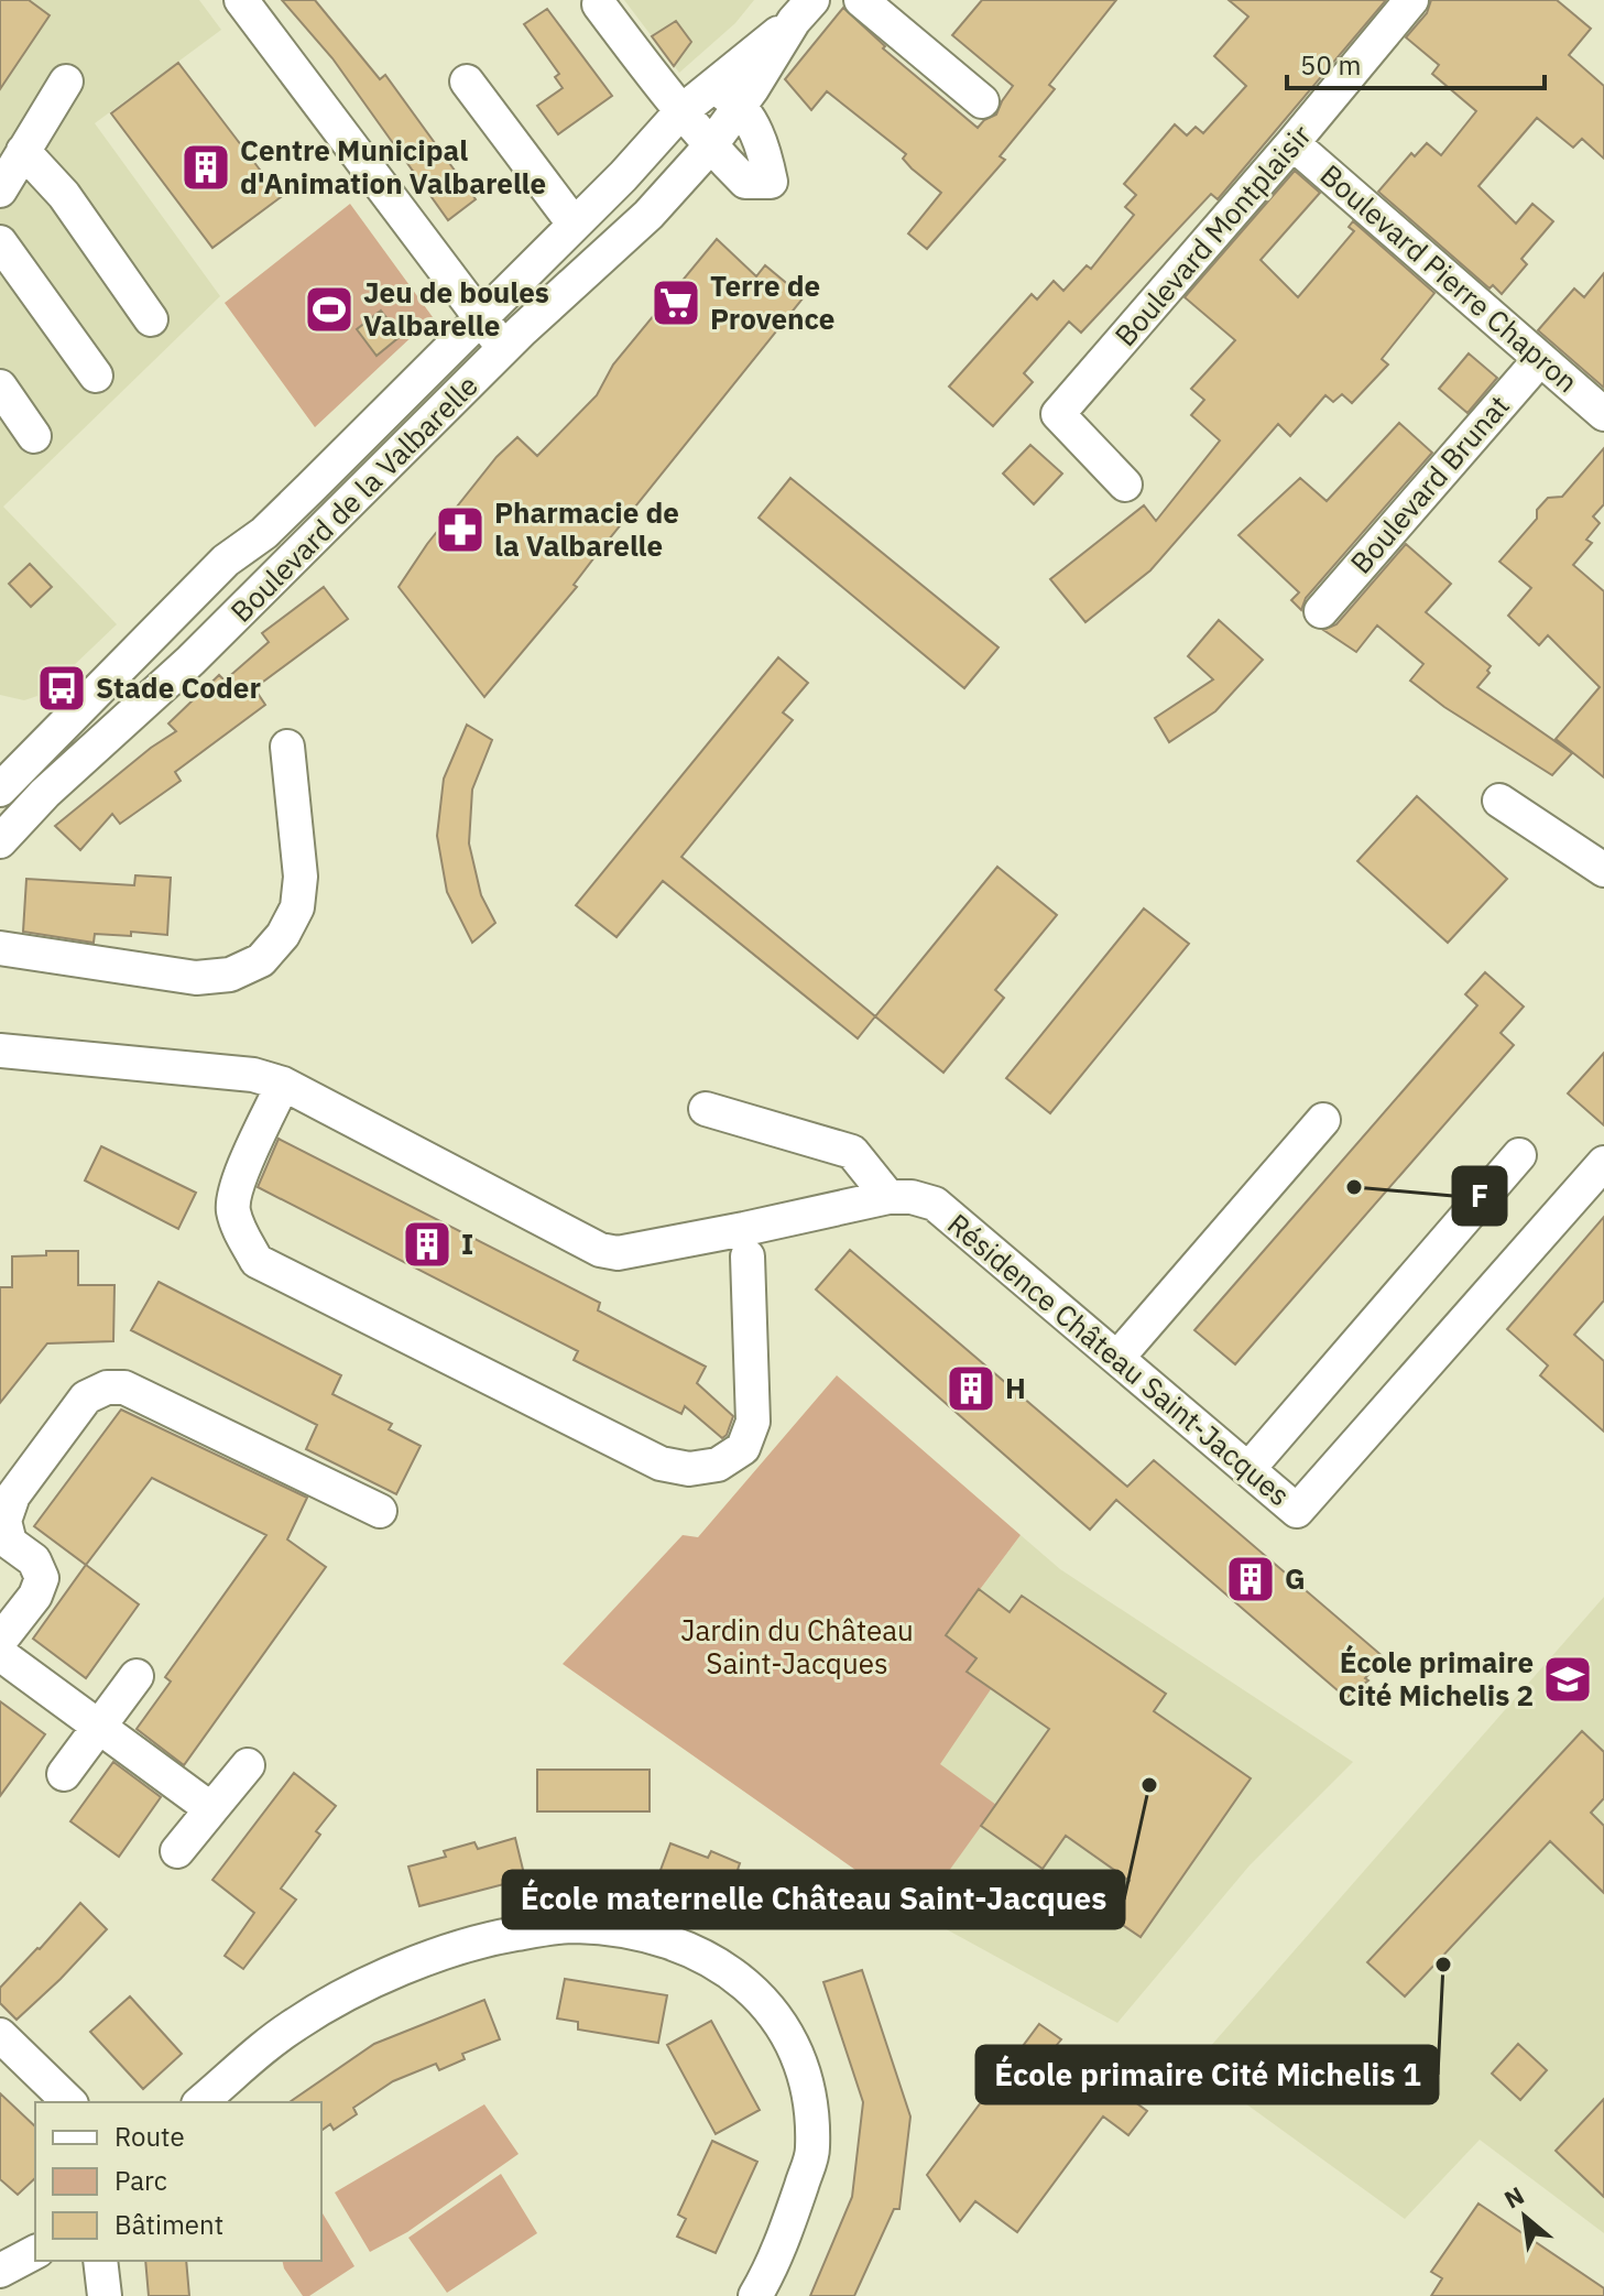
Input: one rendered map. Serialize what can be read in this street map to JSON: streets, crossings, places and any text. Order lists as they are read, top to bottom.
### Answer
{
  "streets": {
    "street": [
      "Boulevard Montplaisir",
      "Boulevard Pierre Chapron",
      "Boulevard Brunat",
      "Boulevard de la Valbarelle",
      "Résidence Château Saint-Jacques"
    ]
  },
  "crossings": [
    ["Boulevard Montplaisir", "Boulevard Pierre Chapron"],
    ["Boulevard Pierre Chapron", "Boulevard Brunat"]
  ],
  "parks": ["Jardin du Château Saint-Jacques"],
  "places": {
    "building": [
      "Centre Municipal d'Animation Valbarelle",
      "I",
      "H",
      "G"
    ],
    "supermarket": ["Terre de Provence"],
    "sports": ["Jeu de boules Valbarelle"],
    "pharmacy": ["Pharmacie de la Valbarelle"],
    "bus stop": ["Stade Coder"],
    "other": ["F", "École maternelle Château Saint-Jacques", "École primaire Cité Michelis 1"],
    "school or university": ["École primaire Cité Michelis 2"]
  },
  "legend": ["Route", "Parc", "Bâtiment"],
  "scale_bar": "50 m",
  "north": "top left"
}
